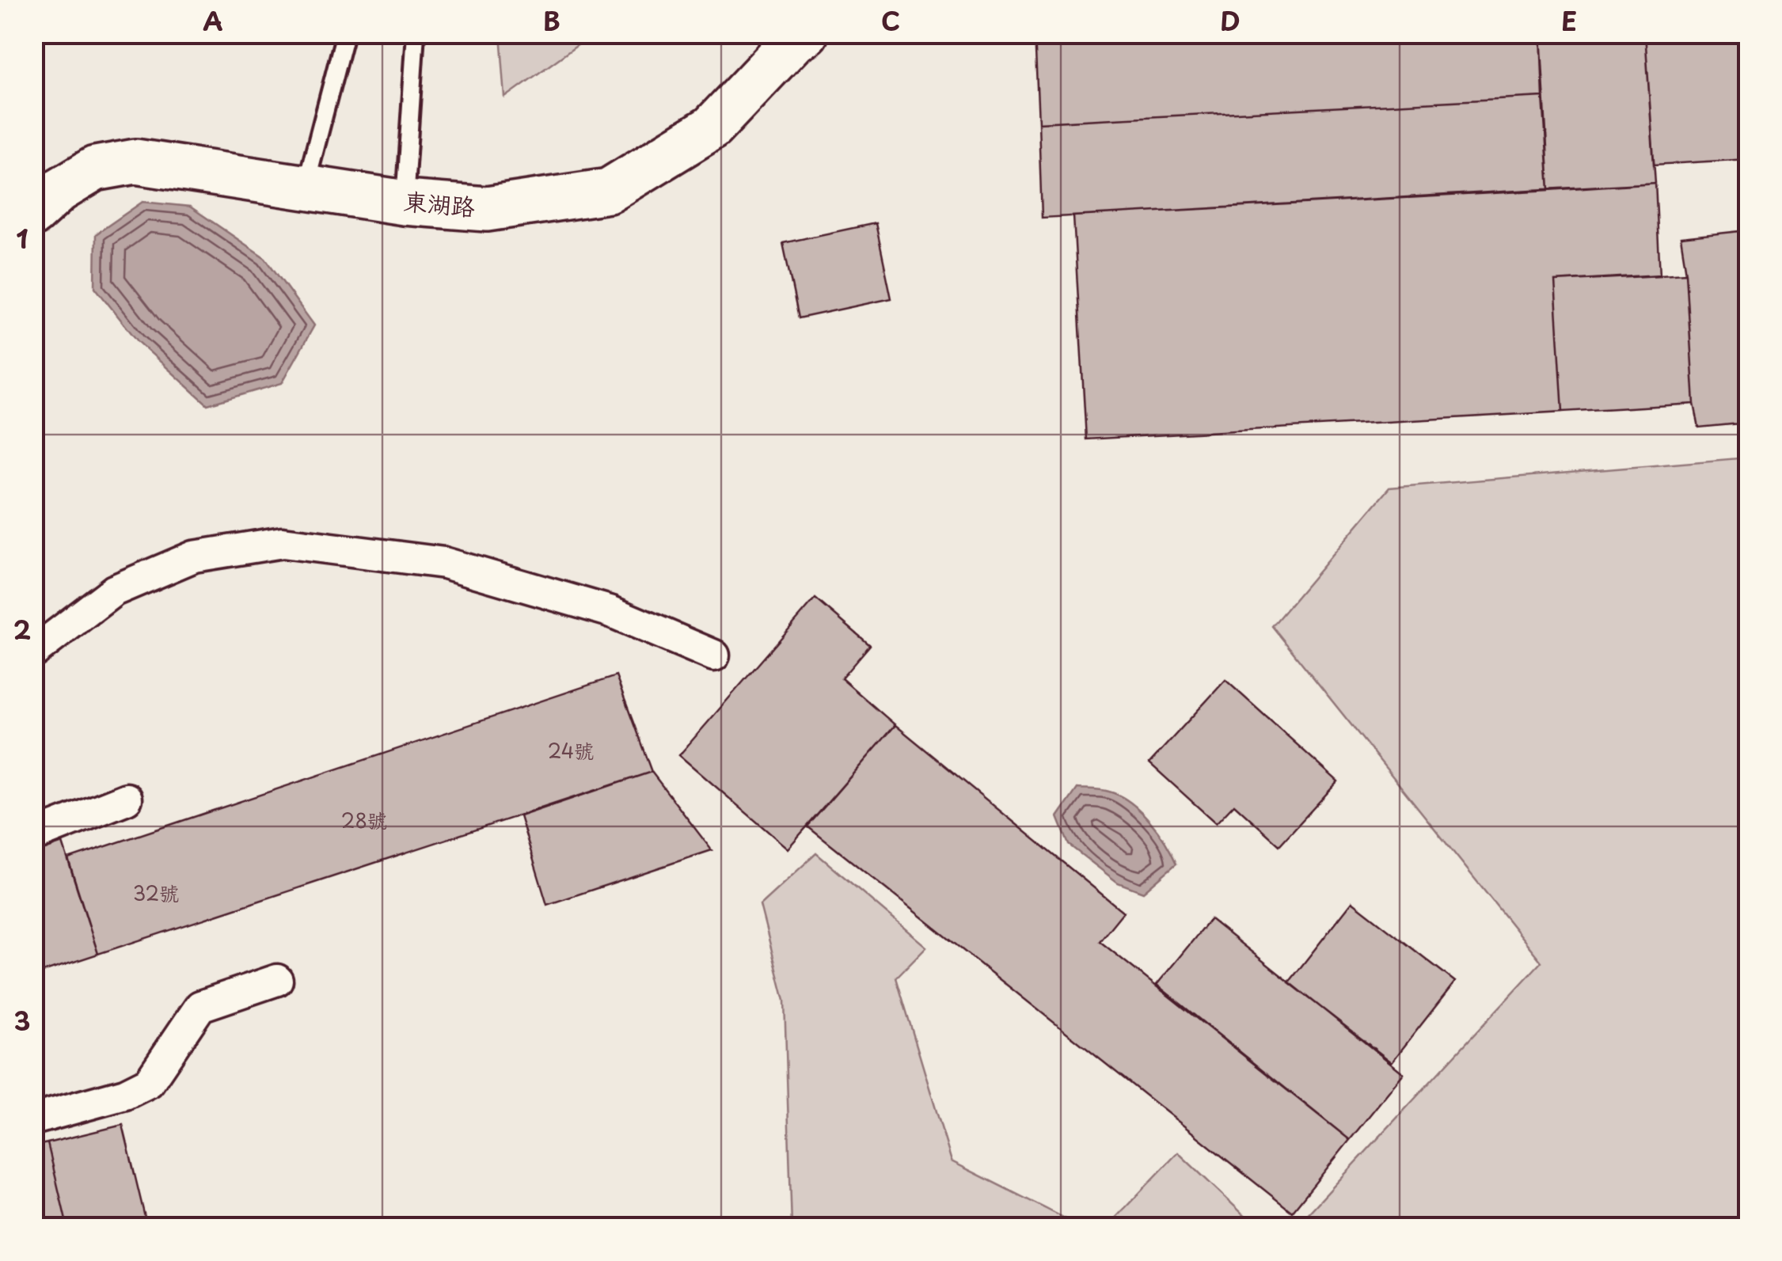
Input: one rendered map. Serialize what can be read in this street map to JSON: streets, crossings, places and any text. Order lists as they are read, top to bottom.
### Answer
{
  "streets": {
    "street": ["東湖路"]
  },
  "house_numbers": ["24號", "28號", "32號"],
  "grid": {
    "columns": [
      "A",
      "B",
      "C",
      "D",
      "E"
    ],
    "rows": ["1", "2", "3"]
  }
}
